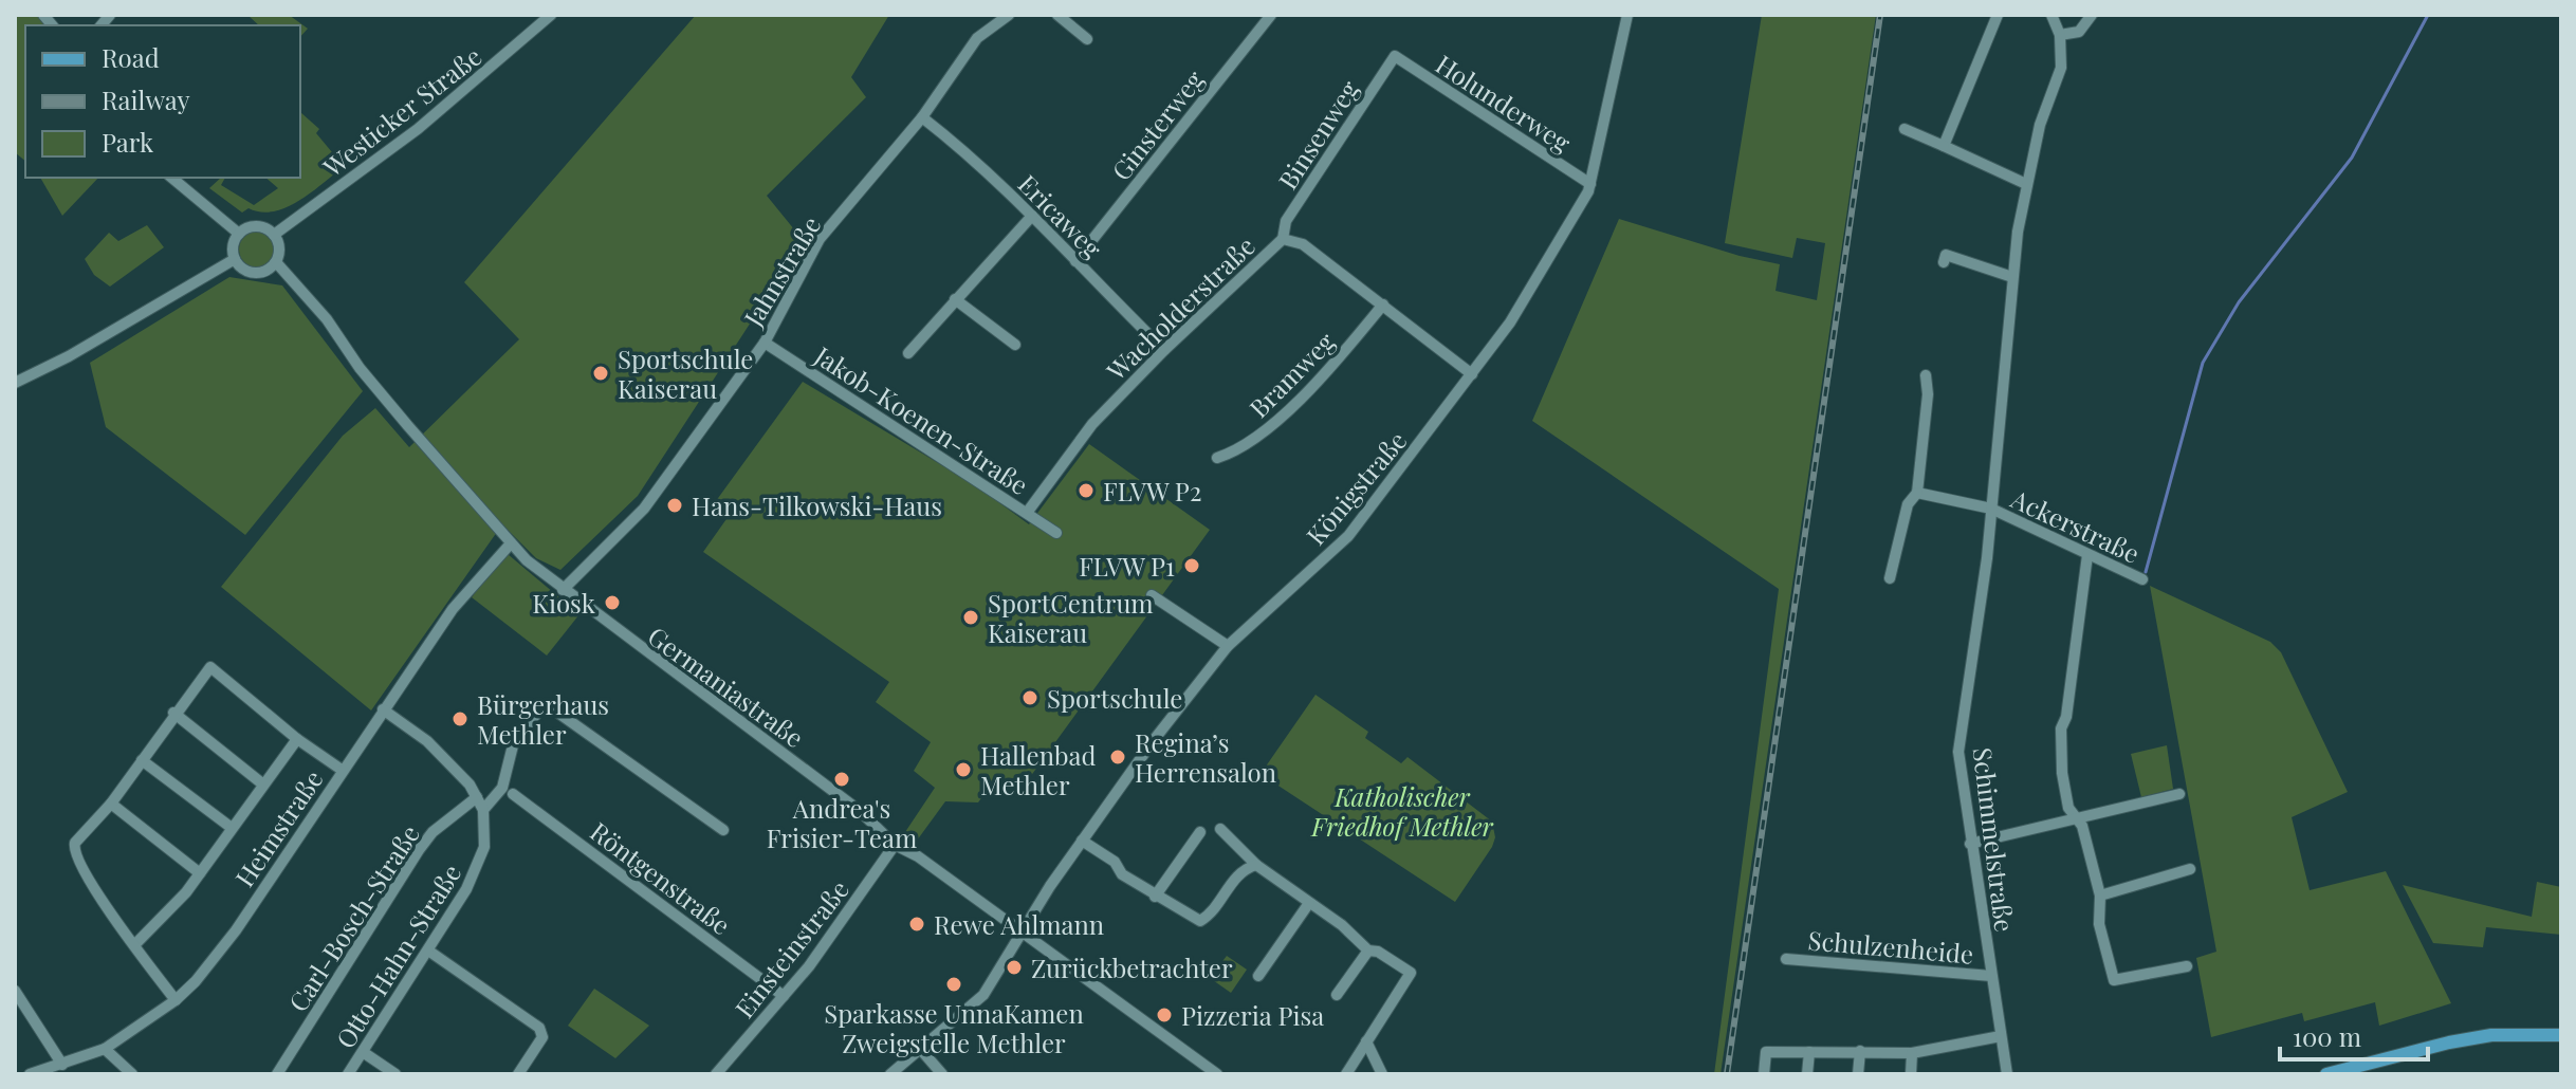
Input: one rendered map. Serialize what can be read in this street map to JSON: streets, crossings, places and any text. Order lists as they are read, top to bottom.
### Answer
{
  "streets": {
    "street": [
      "Holunderweg",
      "Westicker Straße",
      "Ginsterweg",
      "Binsenweg",
      "Ericaweg",
      "Jahnstraße",
      "Wacholderstraße",
      "Bramweg",
      "Jakob-Koenen-Straße",
      "Königstraße",
      "Ackerstraße",
      "Germaniastraße",
      "Heimstraße",
      "Schimmelstraße",
      "Röntgenstraße",
      "Carl-Bosch-Straße",
      "Schulzenheide",
      "Einsteinstraße",
      "Otto-Hahn-Straße"
    ]
  },
  "crossings": [
    ["Holunderweg", "Binsenweg"],
    ["Holunderweg", "Königstraße"],
    ["Westicker Straße", "Germaniastraße"],
    ["Ginsterweg", "Ericaweg"],
    ["Binsenweg", "Wacholderstraße"],
    ["Ericaweg", "Jahnstraße"],
    ["Ericaweg", "Wacholderstraße"],
    ["Jahnstraße", "Jakob-Koenen-Straße"],
    ["Jahnstraße", "Germaniastraße"],
    ["Wacholderstraße", "Bramweg"],
    ["Wacholderstraße", "Jakob-Koenen-Straße"],
    ["Wacholderstraße", "Königstraße"],
    ["Königstraße", "Germaniastraße"],
    ["Ackerstraße", "Schimmelstraße"],
    ["Germaniastraße", "Heimstraße"],
    ["Germaniastraße", "Einsteinstraße"],
    ["Heimstraße", "Otto-Hahn-Straße"],
    ["Schimmelstraße", "Schulzenheide"],
    ["Röntgenstraße", "Einsteinstraße"],
    ["Carl-Bosch-Straße", "Otto-Hahn-Straße"]
  ],
  "parks": ["Katholischer Friedhof Methler"],
  "places": [
    "Sportschule Kaiserau",
    "FLVW P2",
    "Hans-Tilkowski-Haus",
    "FLVW P1",
    "Kiosk",
    "SportCentrum Kaiserau",
    "Sportschule",
    "Bürgerhaus Methler",
    "Regina’s Herrensalon",
    "Hallenbad Methler",
    "Andrea's Frisier-Team",
    "Rewe Ahlmann",
    "Zurückbetrachter",
    "Sparkasse UnnaKamen Zweigstelle Methler",
    "Pizzeria Pisa"
  ],
  "legend": ["Road", "Railway", "Park"],
  "scale_bar": "100 m"
}
